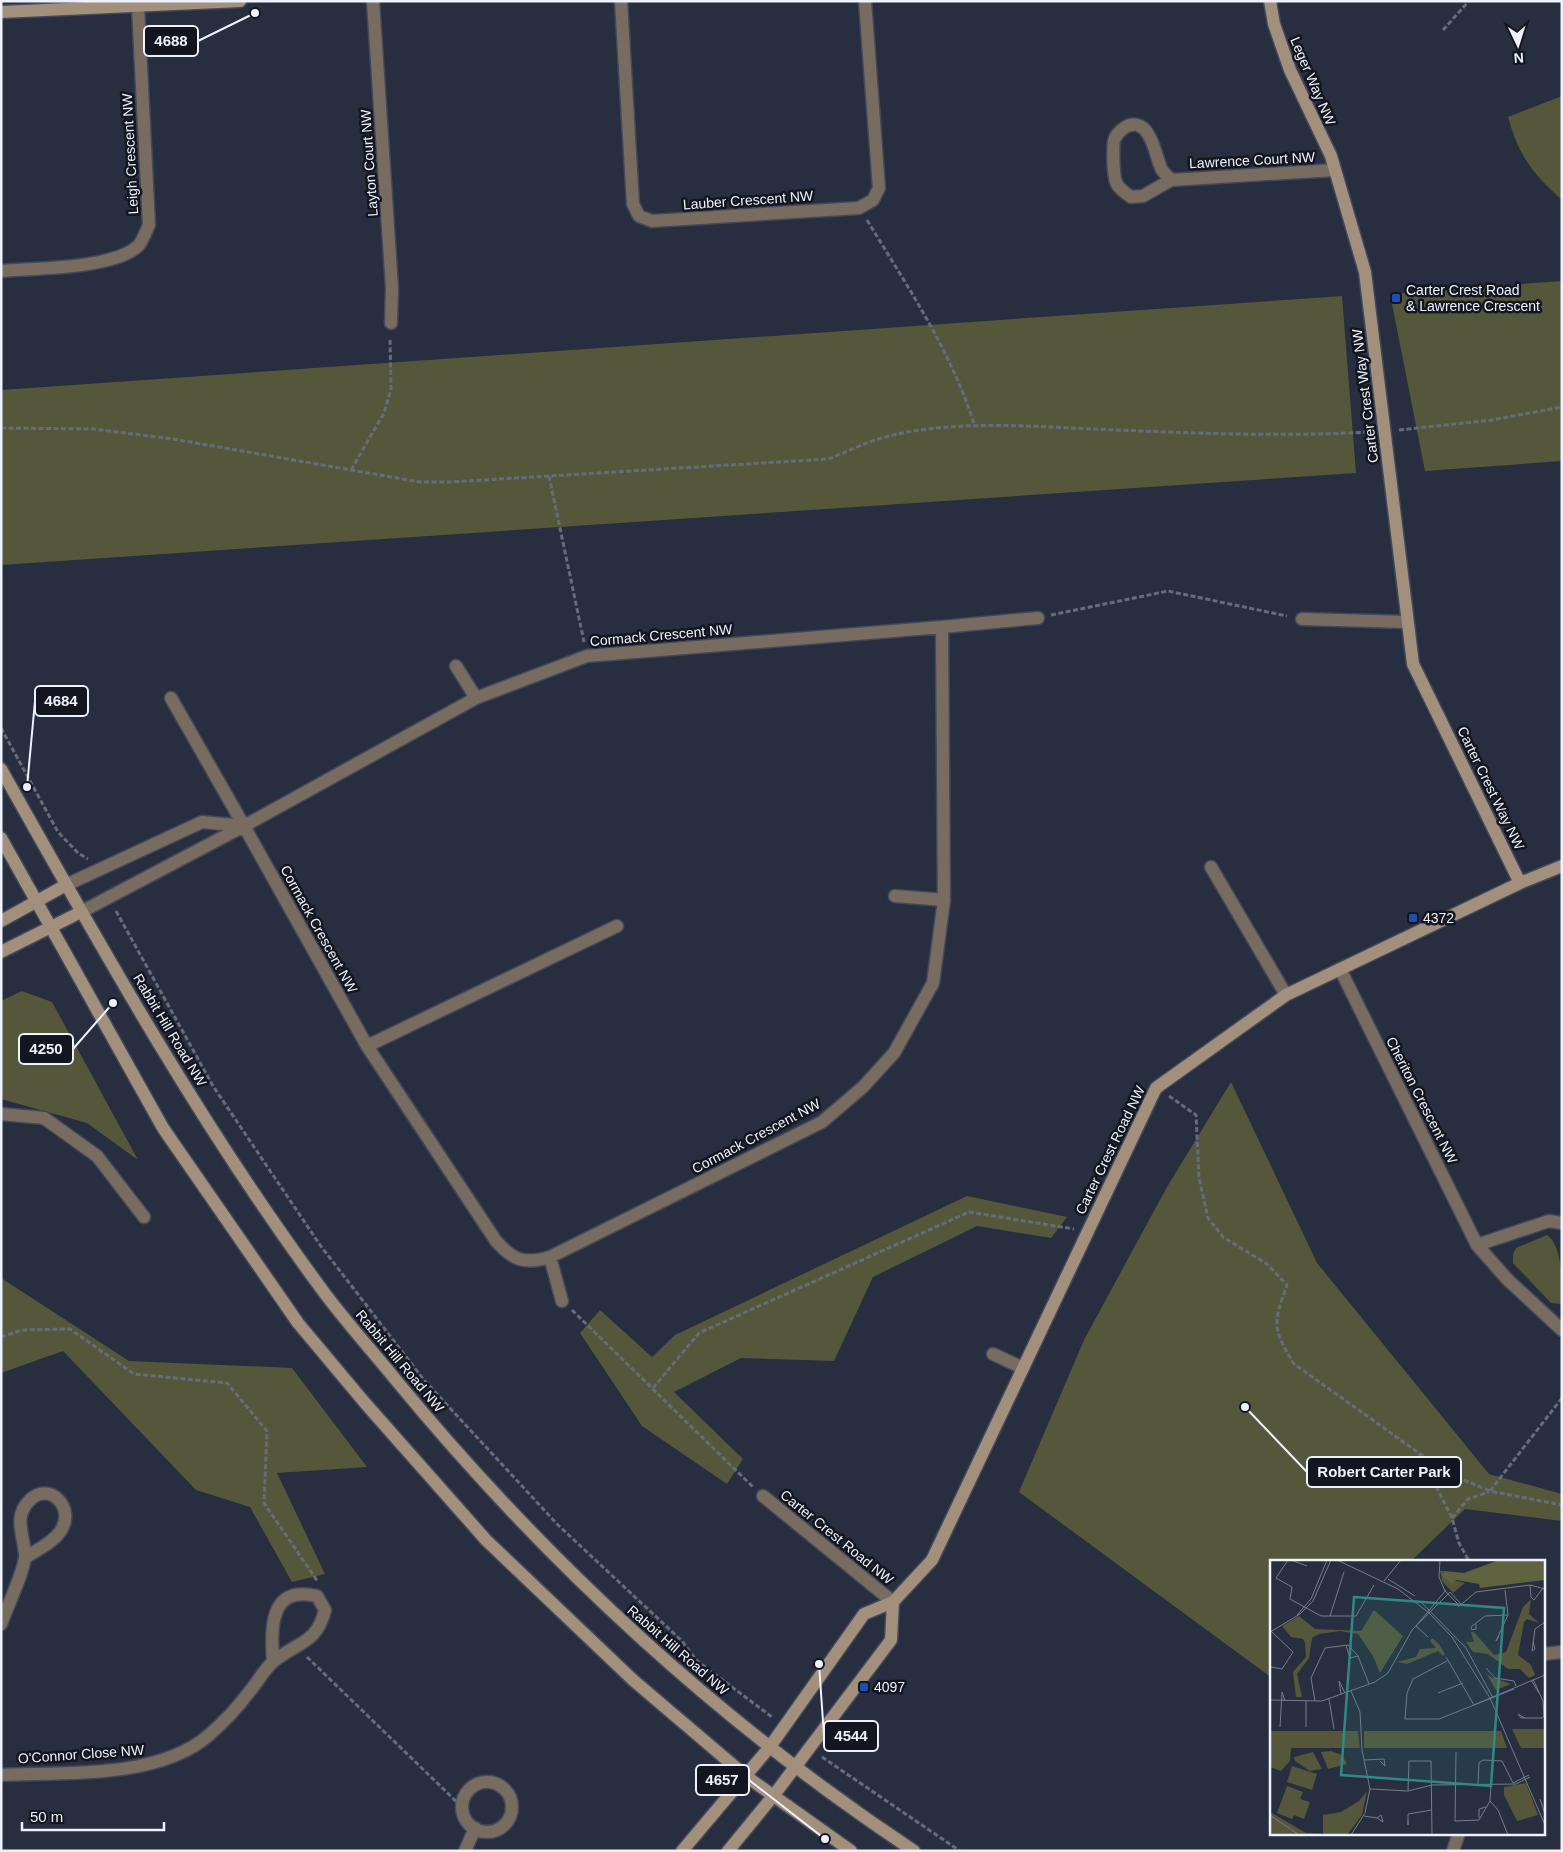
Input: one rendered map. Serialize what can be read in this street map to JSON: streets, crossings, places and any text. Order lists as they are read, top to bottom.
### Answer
{
  "streets": {
    "street": [
      "Leger Way NW",
      "Leigh Crescent NW",
      "Lawrence Court NW",
      "Layton Court NW",
      "Lauber Crescent NW",
      "Carter Crest Way NW",
      "Cormack Crescent NW",
      "Rabbit Hill Road NW",
      "Cheriton Crescent NW",
      "Carter Crest Road NW",
      "O'Connor Close NW"
    ]
  },
  "crossings": [
    ["Leger Way NW", "Lawrence Court NW"],
    ["Leger Way NW", "Carter Crest Way NW"],
    ["Lawrence Court NW", "Carter Crest Way NW"],
    ["Carter Crest Way NW", "Carter Crest Road NW"],
    ["Cormack Crescent NW", "Rabbit Hill Road NW"],
    ["Rabbit Hill Road NW", "Carter Crest Road NW"],
    ["Cheriton Crescent NW", "Carter Crest Road NW"]
  ],
  "places": {
    "other": [
      "4688",
      "4684",
      "4250",
      "Robert Carter Park",
      "4544",
      "4657"
    ],
    "transit": ["Carter Crest Road & Lawrence Crescent", "4372", "4097"]
  },
  "scale_bar": "50 m",
  "north": "bottom"
}
